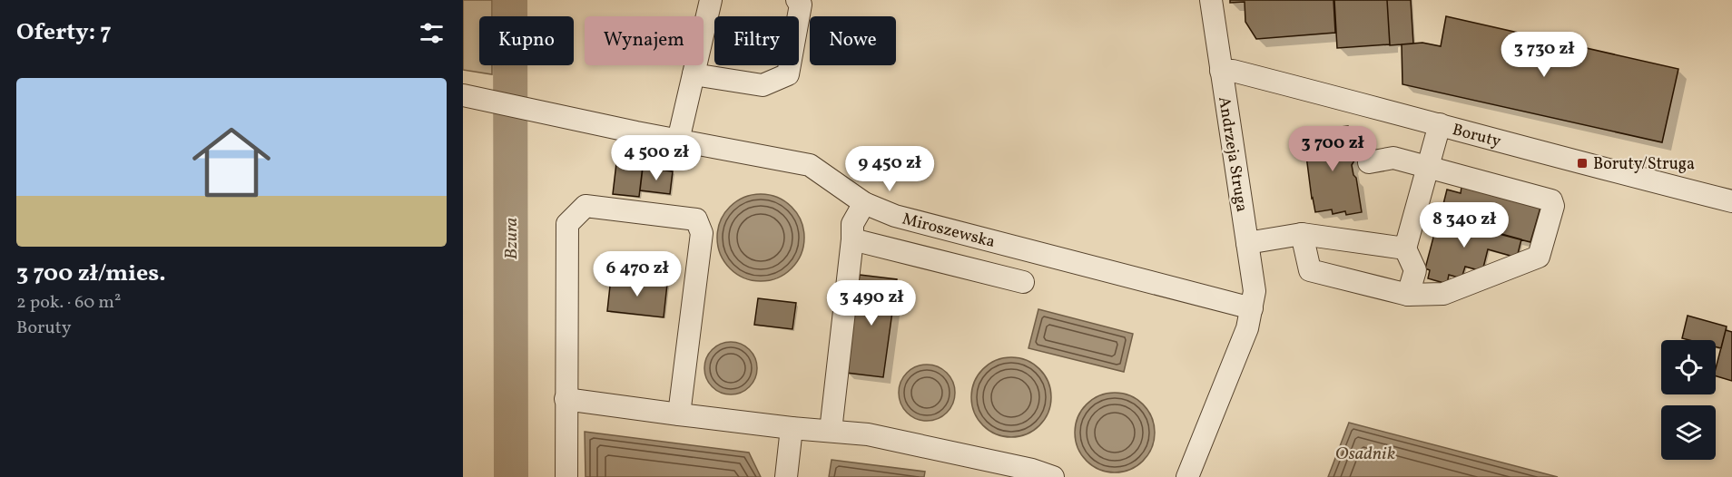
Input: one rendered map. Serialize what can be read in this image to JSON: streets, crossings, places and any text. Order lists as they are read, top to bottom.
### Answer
{
  "streets": {
    "street": ["Boruty", "Andrzeja Struga", "Miroszewska"]
  },
  "crossings": [
    ["Boruty", "Andrzeja Struga"],
    ["Andrzeja Struga", "Miroszewska"]
  ],
  "water": ["Bzura", "Osadnik"],
  "places": {
    "transit": ["Boruty/Struga"]
  },
  "page": {
    "heading": "Oferty: 7",
    "chip": [
      "Kupno",
      "Wynajem",
      "Filtry",
      "Nowe"
    ],
    "price": [
      "3 730 zł",
      "3 700 zł",
      "4 500 zł",
      "9 450 zł",
      "8 340 zł",
      "6 470 zł",
      "3 490 zł"
    ],
    "list": [
      {
        "name": "3 700 zł/mies.",
        "note": "2 pok. · 60 m² · Boruty"
      }
    ]
  }
}
